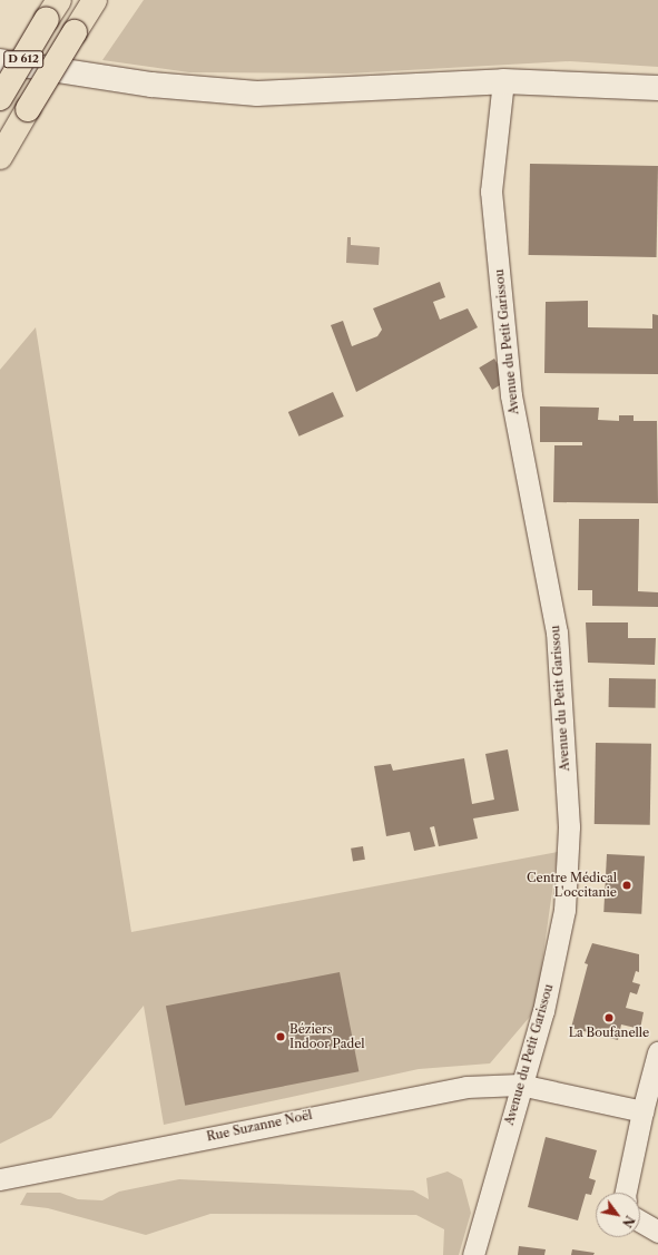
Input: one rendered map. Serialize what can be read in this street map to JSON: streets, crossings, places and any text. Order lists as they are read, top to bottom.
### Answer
{
  "streets": {
    "highway": ["D 612"],
    "street": ["Avenue du Petit Garissou", "Rue Suzanne Noël"]
  },
  "crossings": [
    ["Avenue du Petit Garissou", "Rue Suzanne Noël"]
  ],
  "places": ["Centre Médical L'occitanie", "La Boufanelle", "Béziers Indoor Padel"],
  "north": "bottom right"
}
